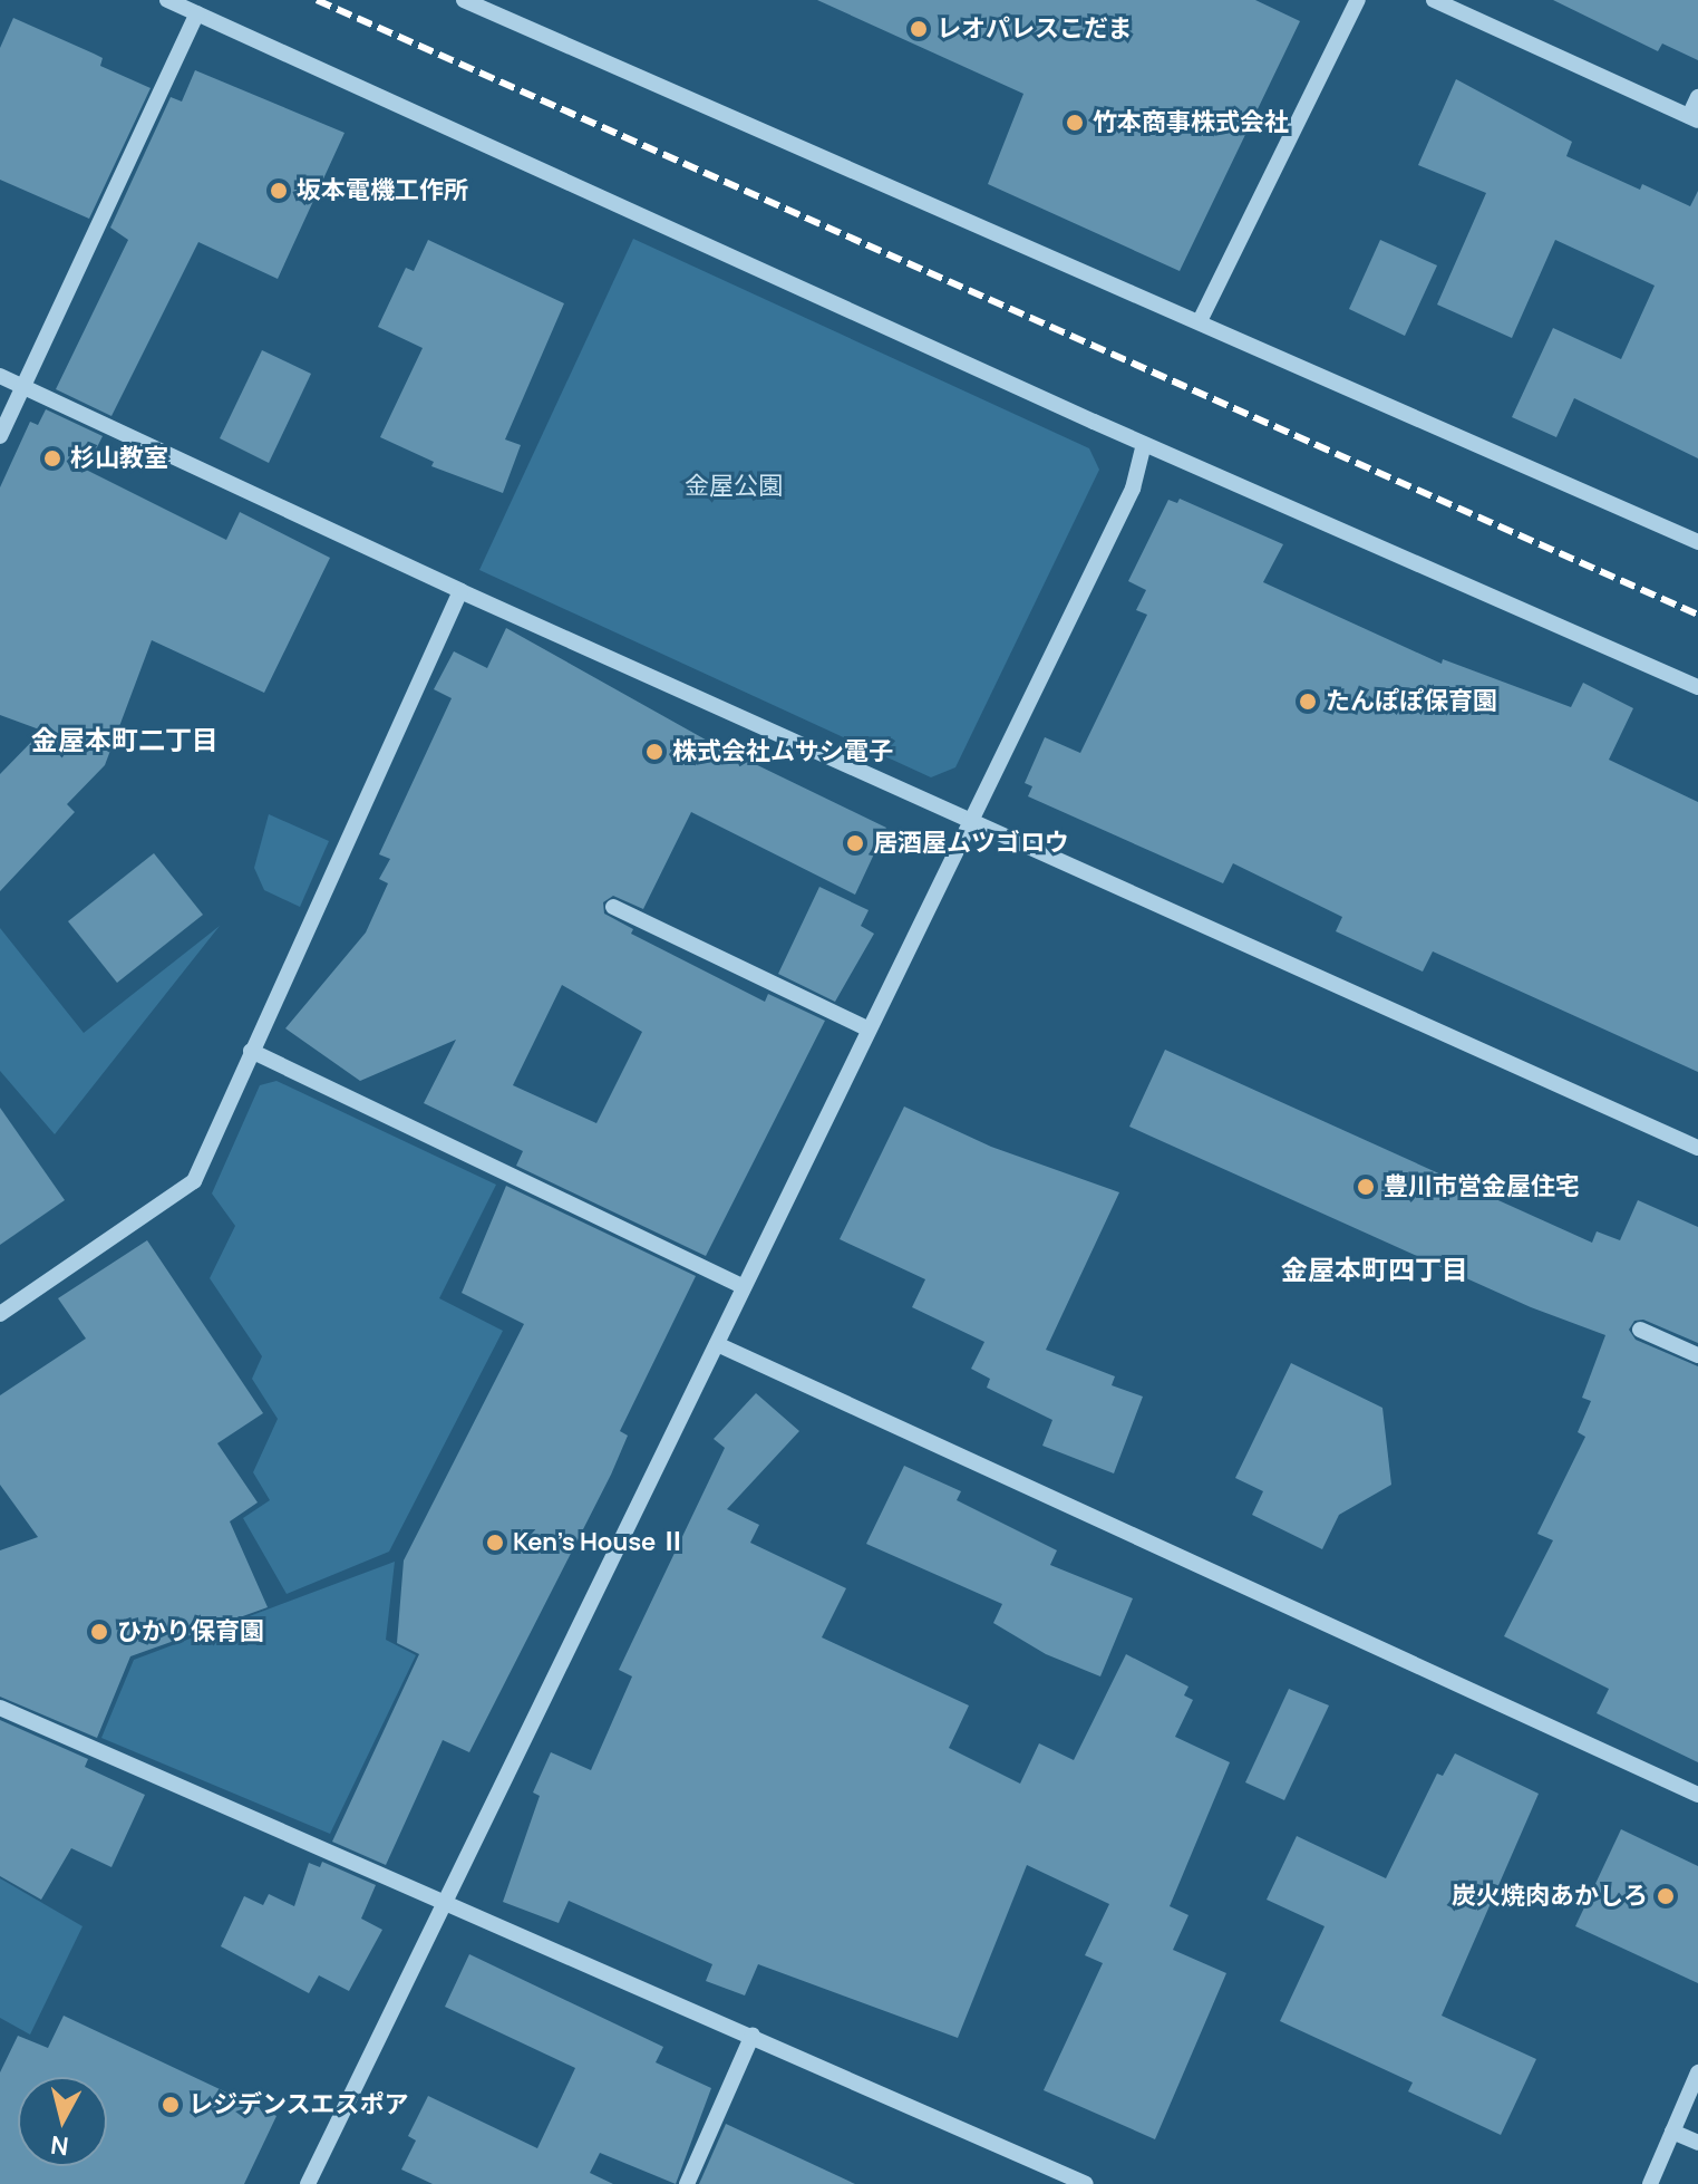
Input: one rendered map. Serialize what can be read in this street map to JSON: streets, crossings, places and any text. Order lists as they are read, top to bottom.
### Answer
{
  "districts": ["金屋本町二丁目", "金屋本町四丁目"],
  "parks": ["金屋公園"],
  "places": [
    "レオパレスこだま",
    "竹本商事株式会社",
    "坂本電機工作所",
    "杉山教室",
    "たんぽぽ保育園",
    "株式会社ムサシ電子",
    "居酒屋ムツゴロウ",
    "豊川市営金屋住宅",
    "Ken's House Ⅱ",
    "ひかり保育園",
    "炭火焼肉あかしろ",
    "レジデンスエスポア"
  ],
  "north": "bottom"
}
